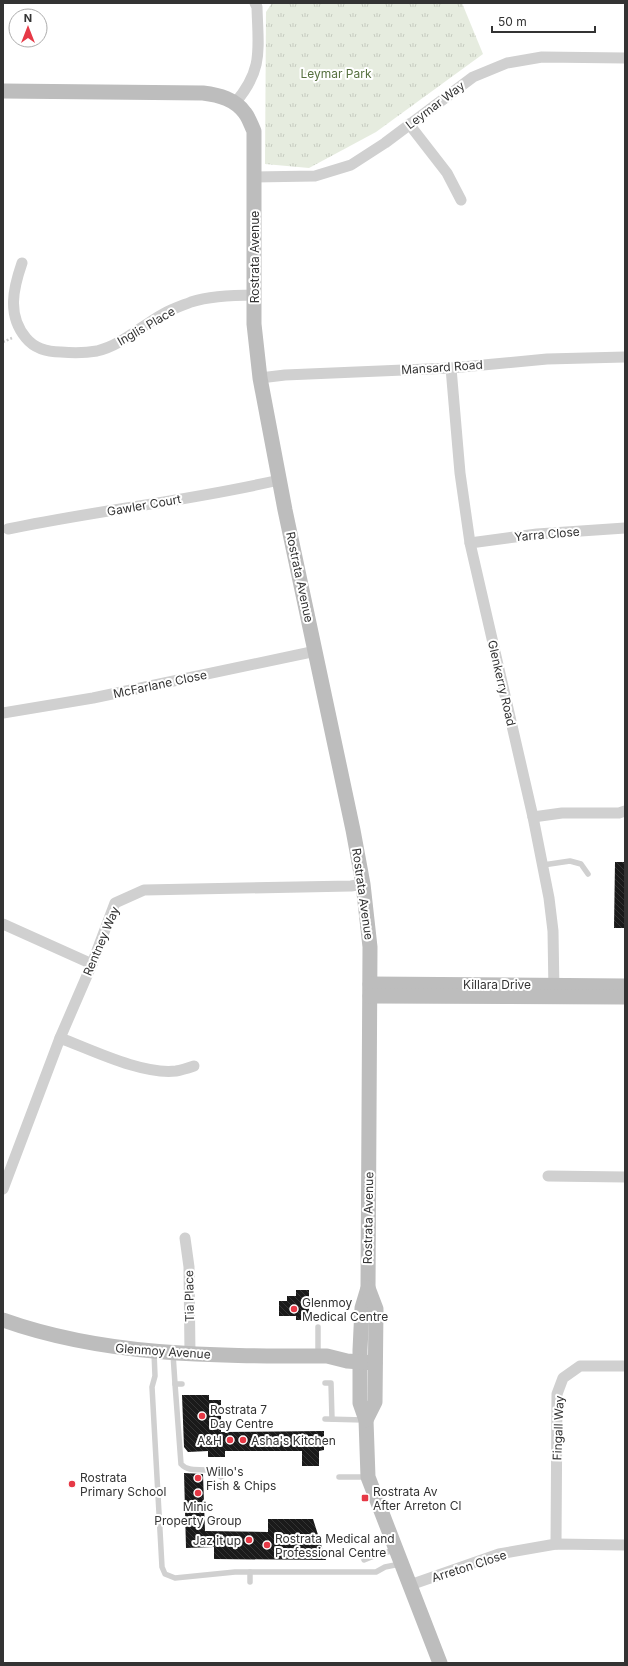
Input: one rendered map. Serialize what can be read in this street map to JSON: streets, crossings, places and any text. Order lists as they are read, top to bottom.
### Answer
{
  "streets": {
    "street": [
      "Leymar Way",
      "Rostrata Avenue",
      "Inglis Place",
      "Mansard Road",
      "Gawler Court",
      "Yarra Close",
      "Glenkerry Road",
      "McFarlane Close",
      "Rentney Way",
      "Killara Drive",
      "Tia Place",
      "Glenmoy Avenue",
      "Fingall Way",
      "Arreton Close"
    ]
  },
  "crossings": [
    ["Leymar Way", "Rostrata Avenue"],
    ["Rostrata Avenue", "Inglis Place"],
    ["Rostrata Avenue", "Mansard Road"],
    ["Rostrata Avenue", "Gawler Court"],
    ["Rostrata Avenue", "McFarlane Close"],
    ["Rostrata Avenue", "Rentney Way"],
    ["Rostrata Avenue", "Killara Drive"],
    ["Rostrata Avenue", "Glenmoy Avenue"],
    ["Rostrata Avenue", "Arreton Close"],
    ["Mansard Road", "Glenkerry Road"],
    ["Yarra Close", "Glenkerry Road"],
    ["Glenkerry Road", "Killara Drive"],
    ["Tia Place", "Glenmoy Avenue"],
    ["Fingall Way", "Arreton Close"]
  ],
  "parks": ["Leymar Park"],
  "places": {
    "other": [
      "Glenmoy Medical Centre",
      "Rostrata 7 Day Centre",
      "A&H",
      "Asha's Kitchen",
      "Willo's Fish & Chips",
      "Rostrata Primary School",
      "Minic Property Group",
      "Jaz it up",
      "Rostrata Medical and Professional Centre"
    ],
    "transit": ["Rostrata Av After Arreton Cl"]
  },
  "scale_bar": "50 m",
  "north": "top"
}
